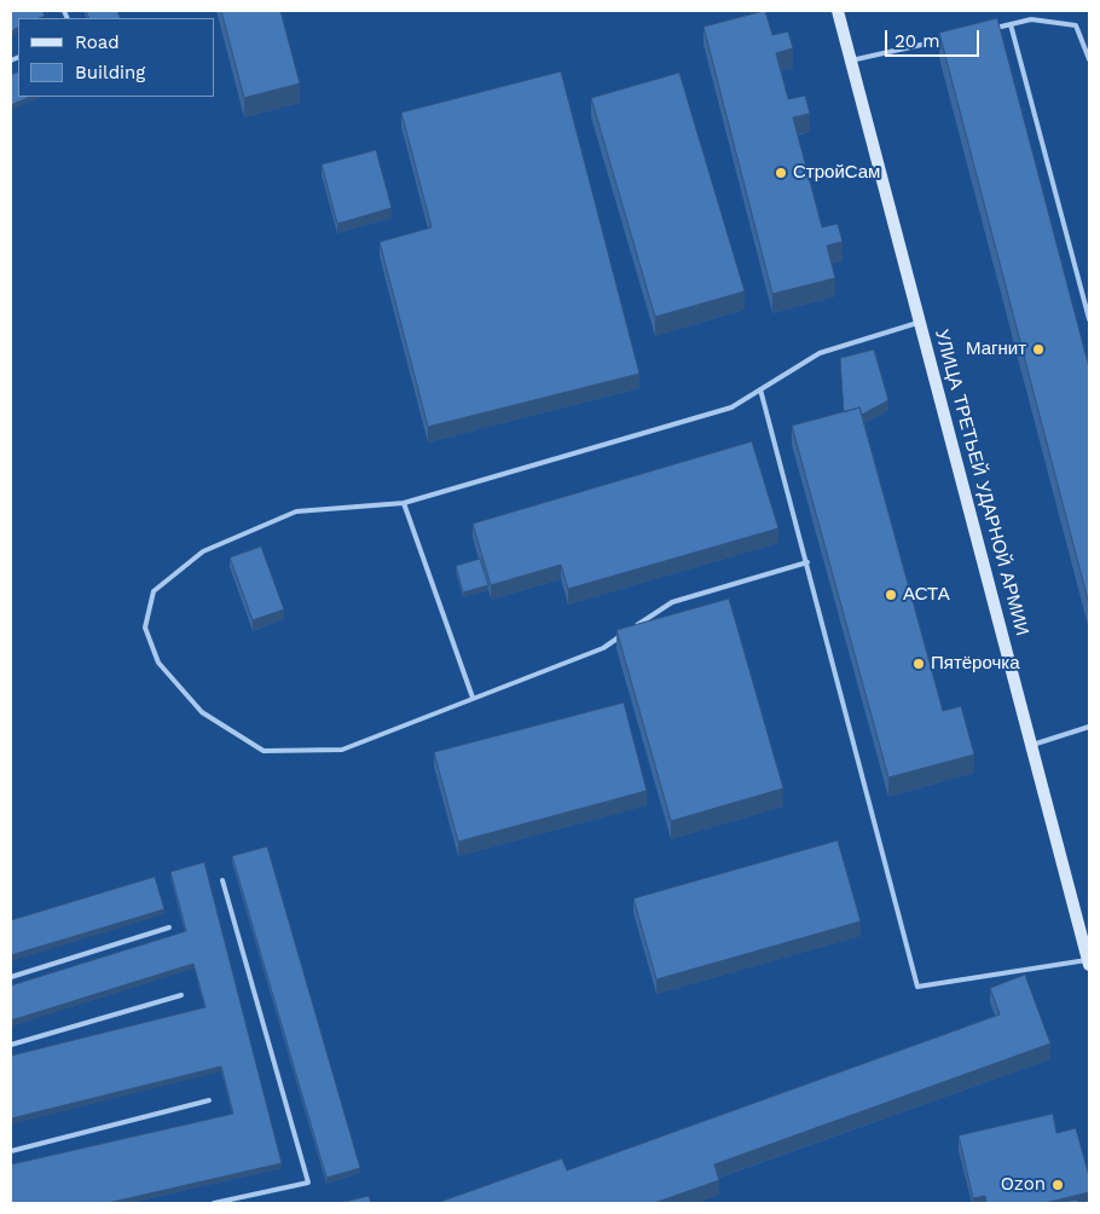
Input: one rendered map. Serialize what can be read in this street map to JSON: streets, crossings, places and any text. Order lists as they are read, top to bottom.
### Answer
{
  "streets": {
    "main road": ["УЛИЦА ТРЕТЬЕЙ УДАРНОЙ АРМИИ"]
  },
  "places": [
    "СтройСам",
    "Магнит",
    "АСТА",
    "Пятёрочка",
    "Ozon"
  ],
  "legend": ["Road", "Building"],
  "scale_bar": "20 m"
}
